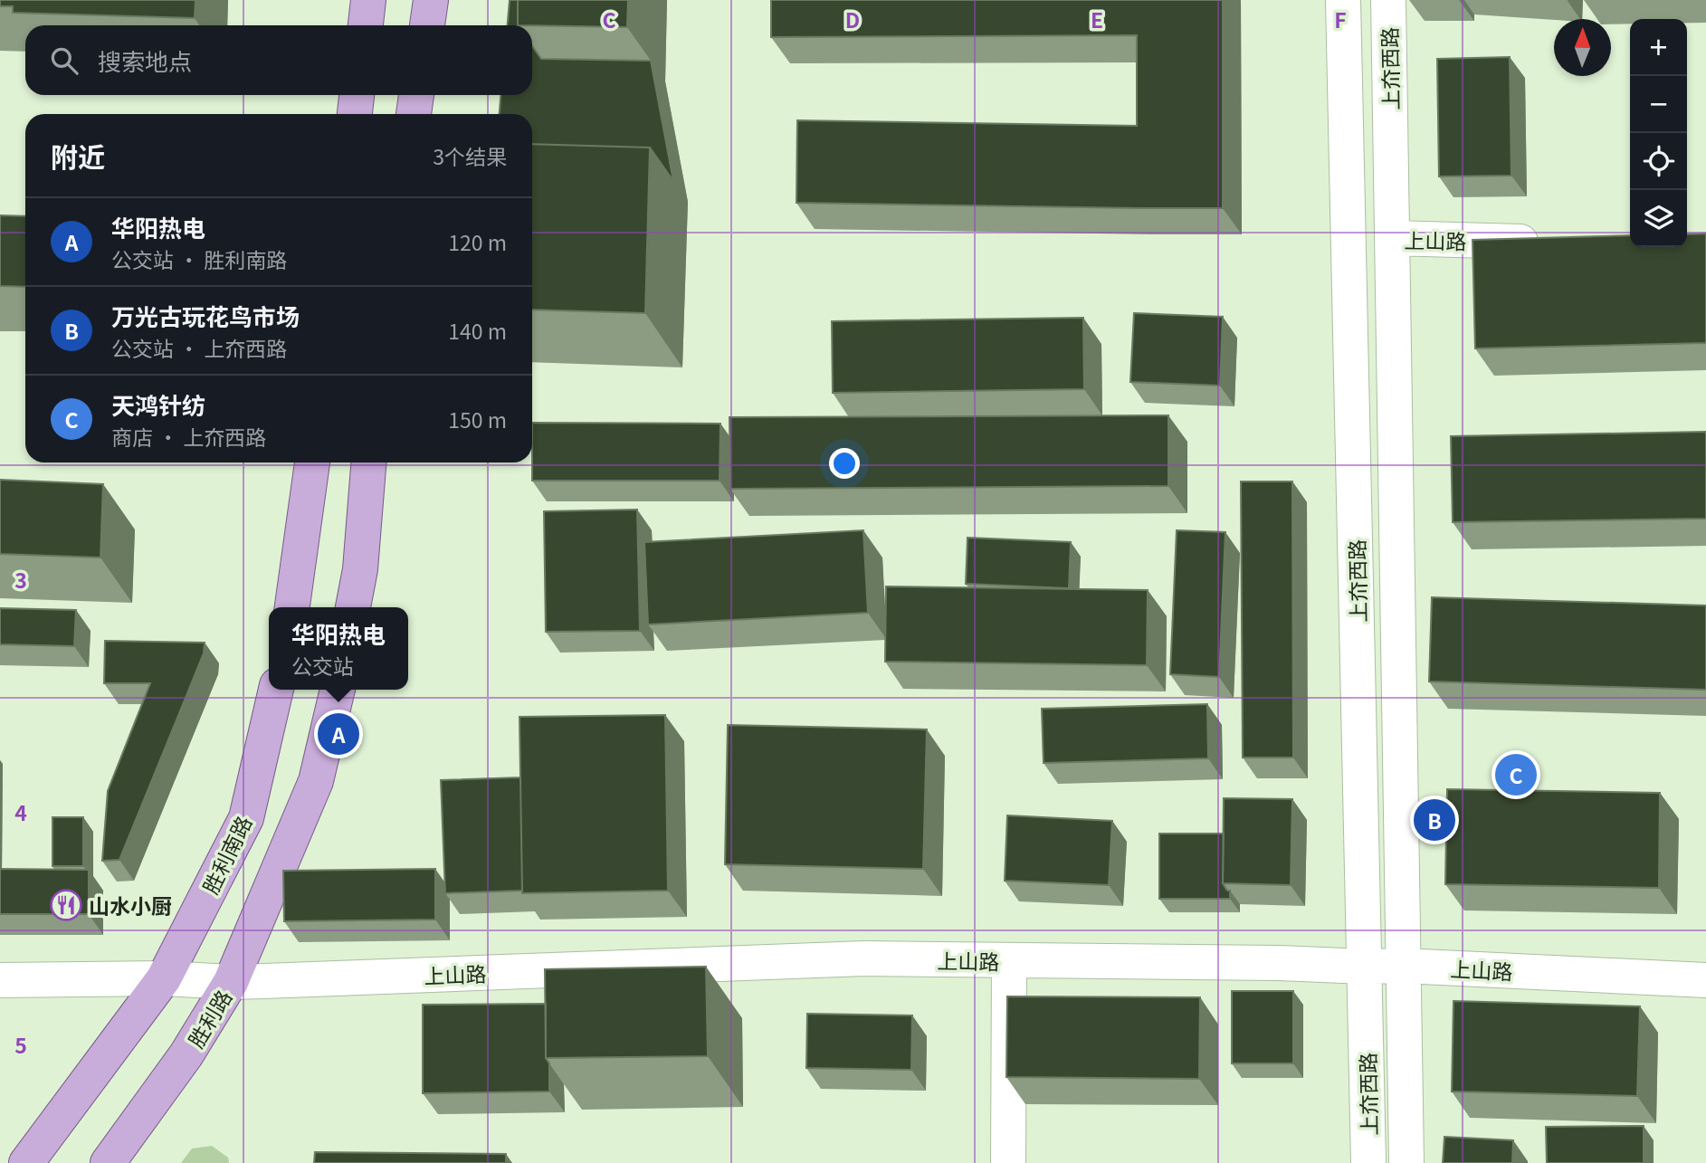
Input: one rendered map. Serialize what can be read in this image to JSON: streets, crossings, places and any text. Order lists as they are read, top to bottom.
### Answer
{
  "streets": {
    "main road": ["胜利南路", "胜利路"],
    "street": ["上夼西路", "上山路"]
  },
  "crossings": [
    ["上夼西路", "上山路"],
    ["上山路", "胜利南路"],
    ["上山路", "胜利路"]
  ],
  "places": {
    "restaurant": ["山水小厨"]
  },
  "north": "top",
  "page": {
    "map_buttons": ["+", "−"],
    "search": "搜索地点",
    "heading": ["附近", "3个结果"],
    "list": [
      {
        "mark": "A",
        "name": "华阳热电",
        "note": "公交站 · 胜利南路",
        "value": "120 m"
      },
      {
        "mark": "B",
        "name": "万光古玩花鸟市场",
        "note": "公交站 · 上夼西路",
        "value": "140 m"
      },
      {
        "mark": "C",
        "name": "天鸿针纺",
        "note": "商店 · 上夼西路",
        "value": "150 m"
      }
    ],
    "popup": ["华阳热电", "公交站"],
    "pins": ["A", "C", "B"]
  },
  "grid": {
    "columns": [
      "C",
      "D",
      "E",
      "F"
    ],
    "rows": ["3", "4", "5"]
  }
}
